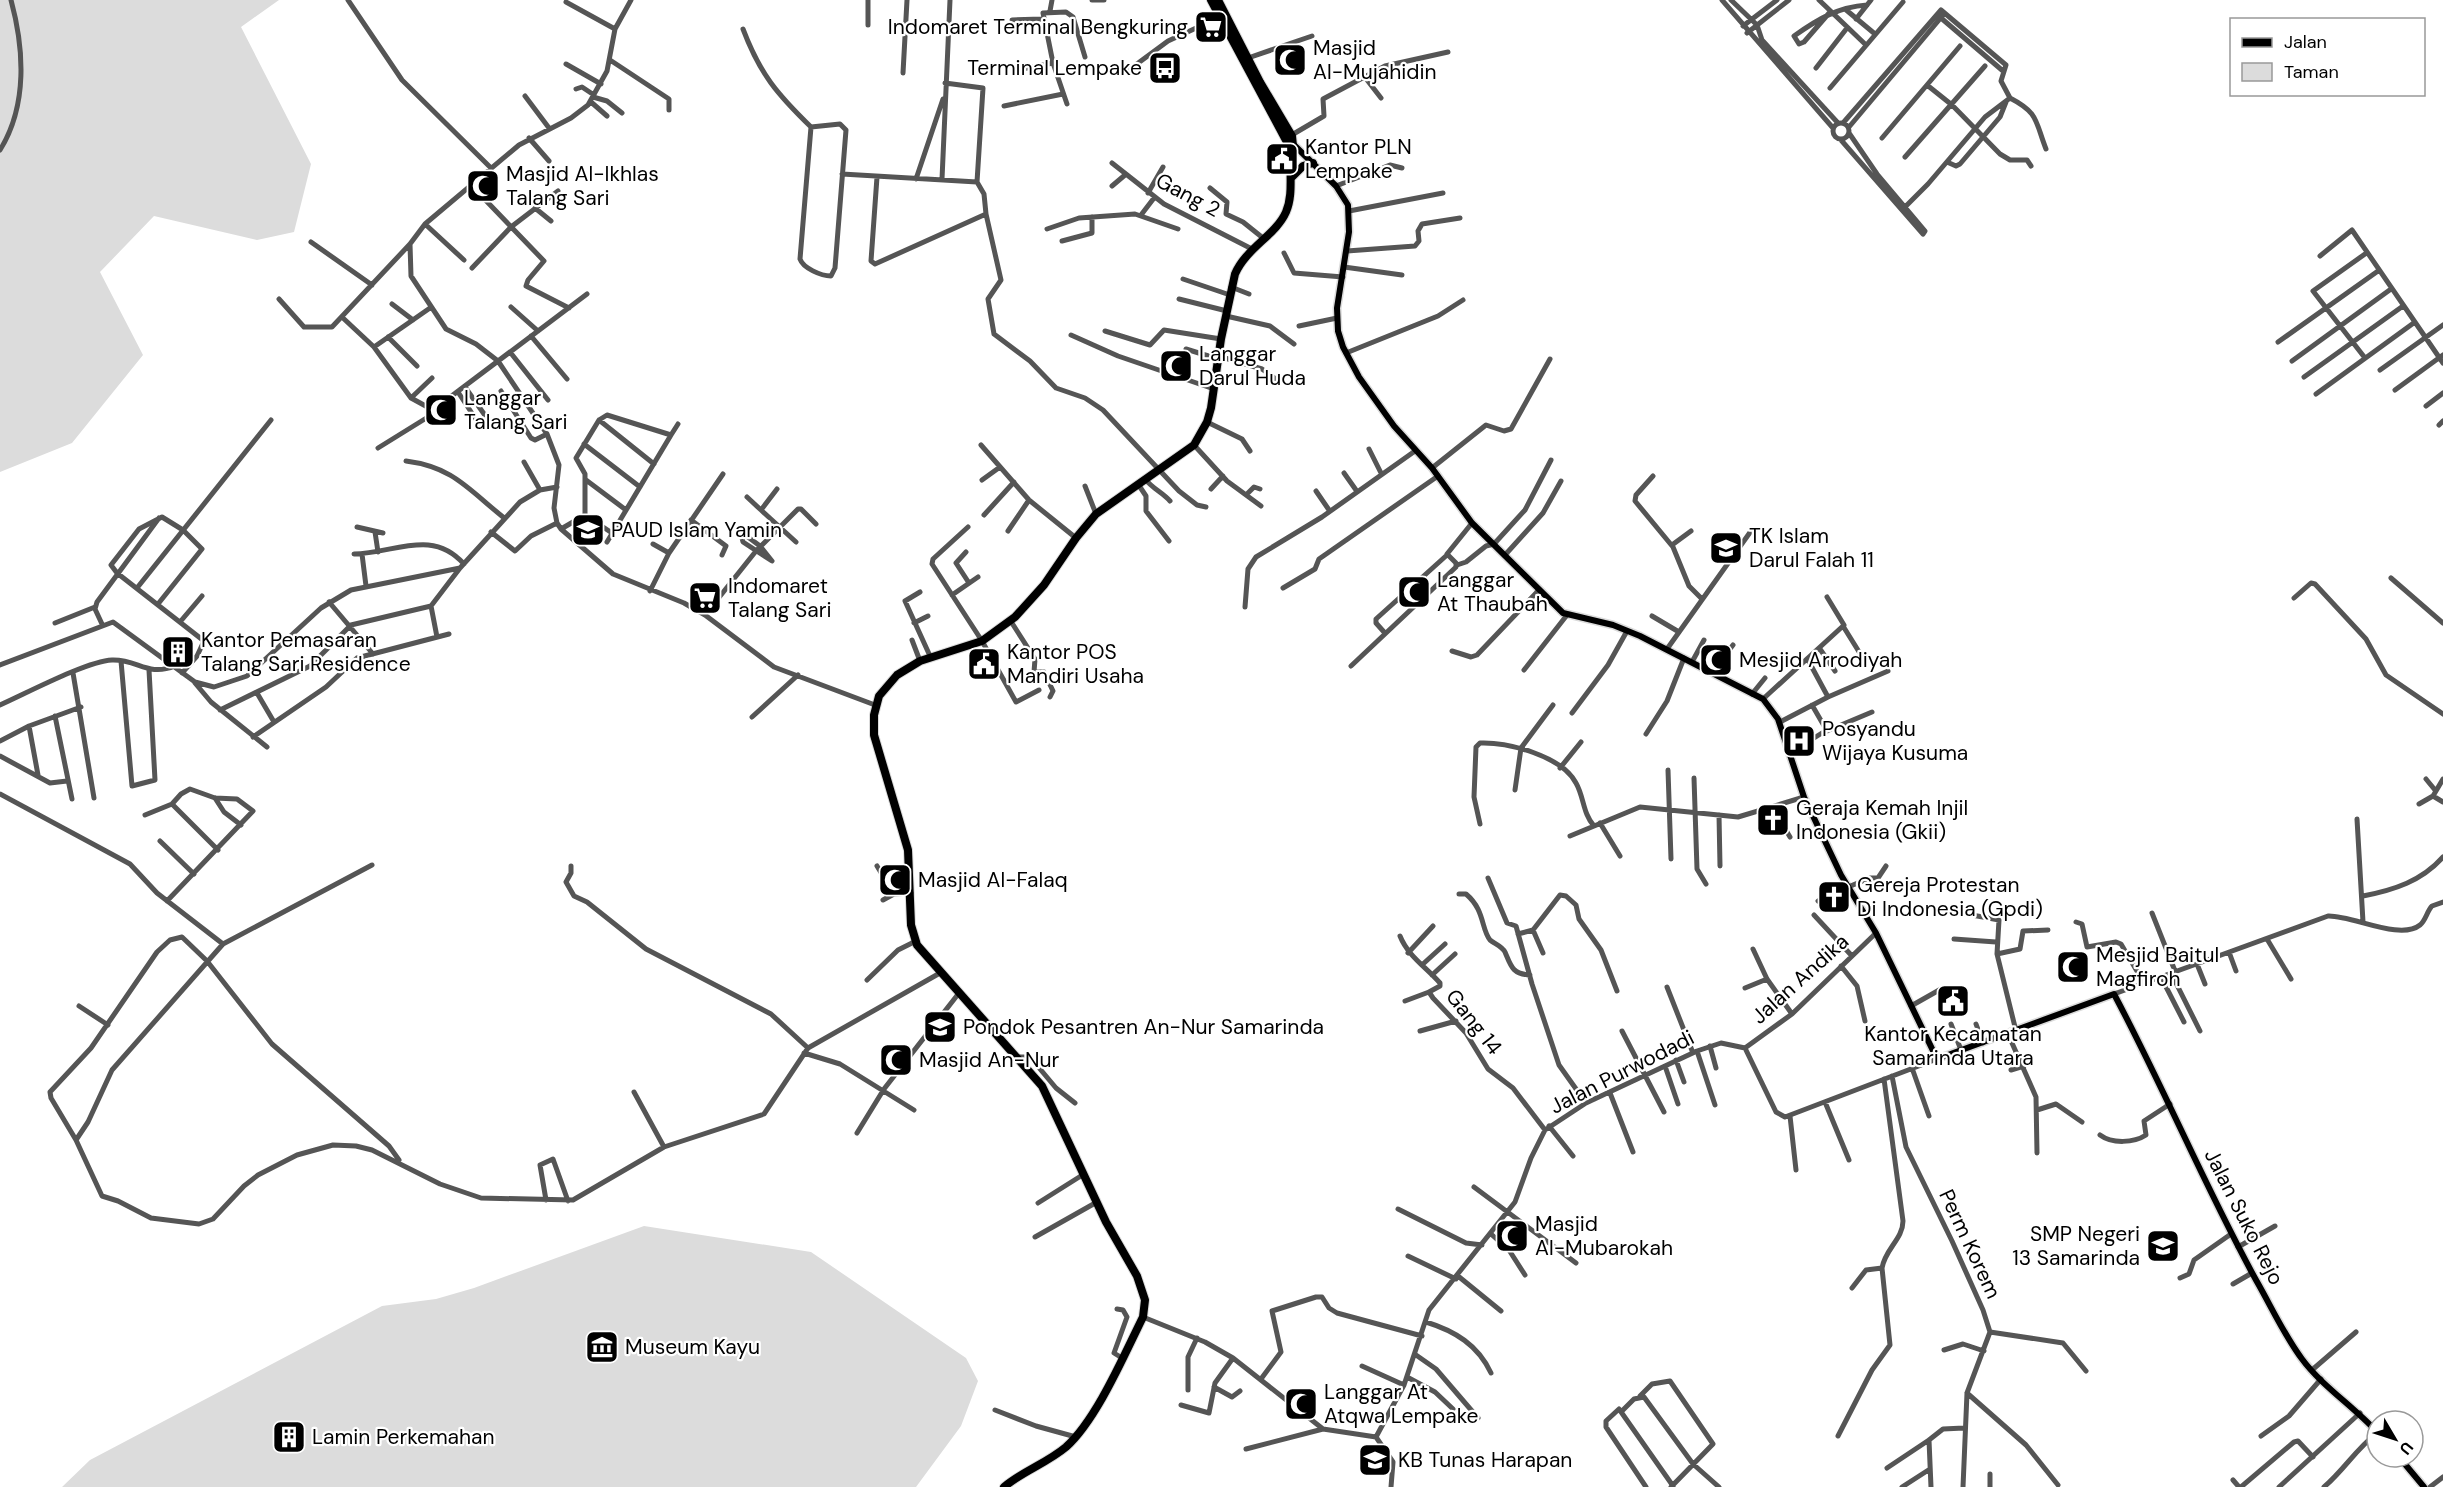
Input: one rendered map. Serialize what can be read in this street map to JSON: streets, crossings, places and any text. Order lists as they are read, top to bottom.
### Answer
{
  "streets": {
    "main road": ["Jalan Suko Rejo"],
    "street": [
      "Gang 2",
      "Jalan Andika",
      "Gang 14",
      "Jalan Purwodadi",
      "Perm Korem"
    ]
  },
  "crossings": [
    ["Jalan Andika", "Jalan Purwodadi"],
    ["Gang 14", "Jalan Purwodadi"]
  ],
  "places": {
    "supermarket": ["Indomaret Terminal Bengkuring", "Indomaret Talang Sari"],
    "mosque": [
      "Masjid Al-Mujahidin",
      "Masjid Al-Ikhlas Talang Sari",
      "Langgar Darul Huda",
      "Langgar Talang Sari",
      "Langgar At Thaubah",
      "Mesjid Arrodiyah",
      "Masjid Al-Falaq",
      "Mesjid Baitul Magfiroh",
      "Masjid An-Nur",
      "Masjid Al-Mubarokah",
      "Langgar At Atqwa Lempake"
    ],
    "bus stop": ["Terminal Lempake"],
    "public building": ["Kantor PLN Lempake", "Kantor POS Mandiri Usaha", "Kantor Kecamatan Samarinda Utara"],
    "school or university": [
      "PAUD Islam Yamin",
      "TK Islam Darul Falah 11",
      "Pondok Pesantren An-Nur Samarinda",
      "SMP Negeri 13 Samarinda",
      "KB Tunas Harapan"
    ],
    "building": ["Kantor Pemasaran Talang Sari Residence", "Lamin Perkemahan"],
    "hospital": ["Posyandu Wijaya Kusuma"],
    "church": ["Geraja Kemah Injil Indonesia (Gkii)", "Gereja Protestan Di Indonesia (Gpdi)"],
    "museum": ["Museum Kayu"]
  },
  "legend": ["Jalan", "Taman"],
  "north": "bottom right"
}
